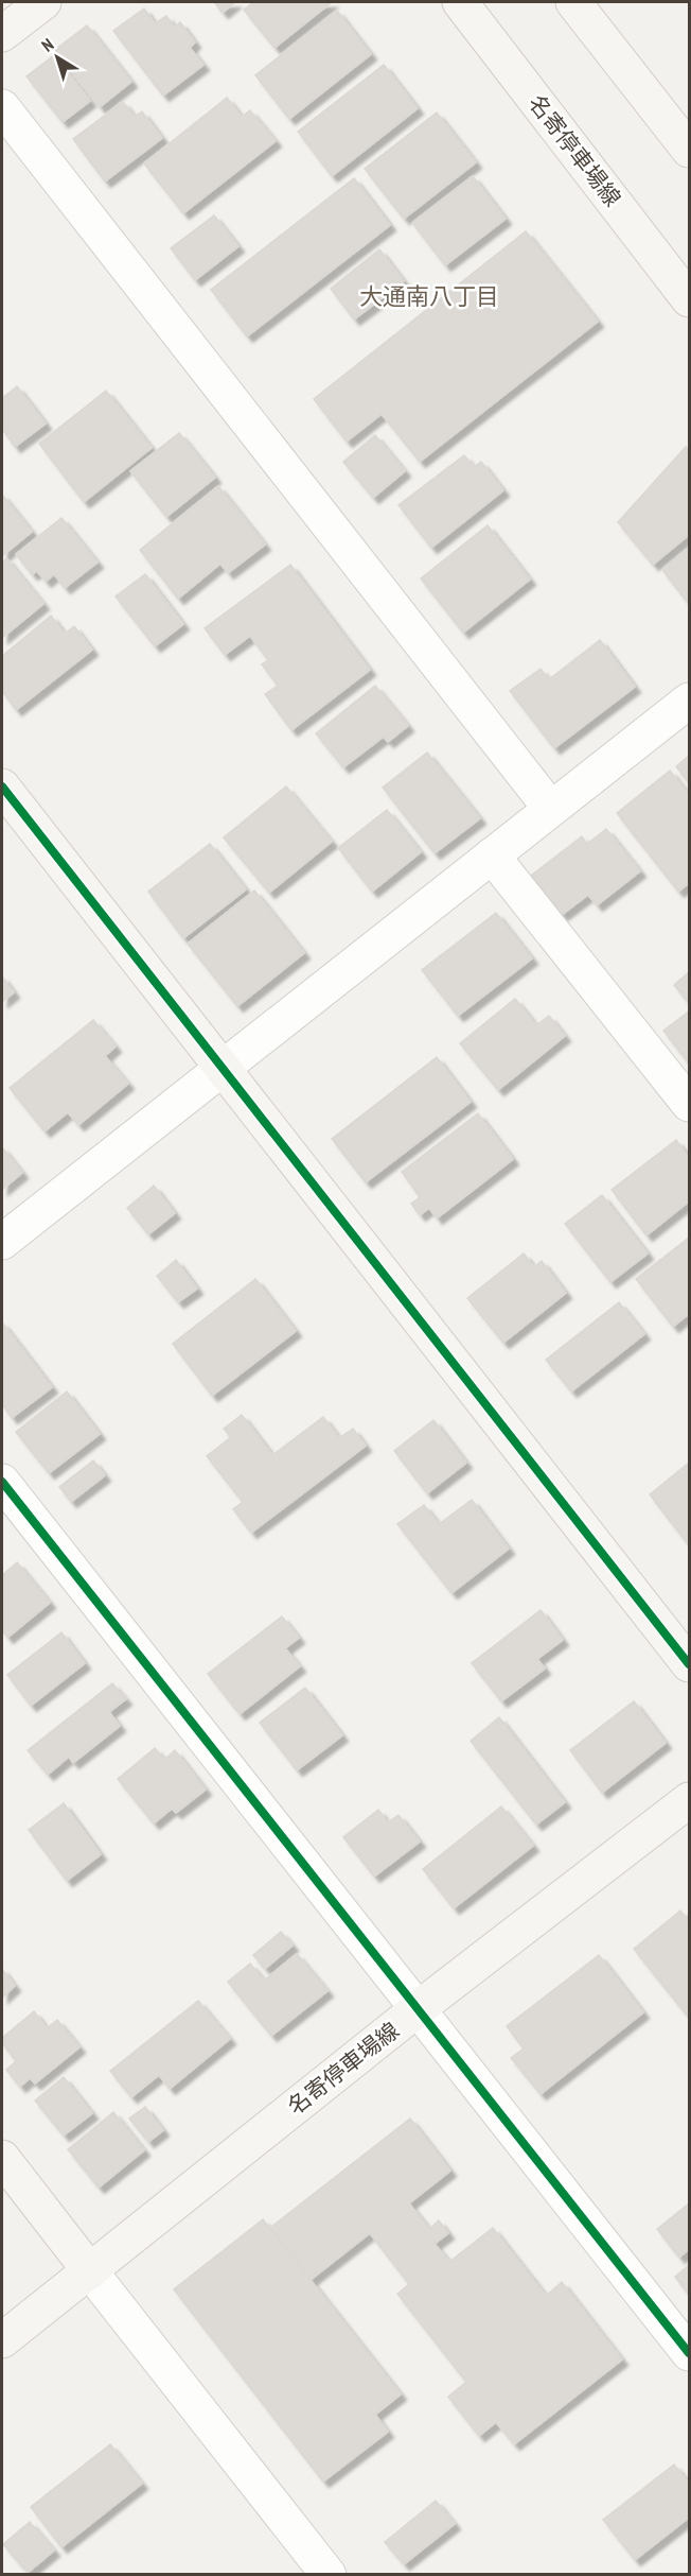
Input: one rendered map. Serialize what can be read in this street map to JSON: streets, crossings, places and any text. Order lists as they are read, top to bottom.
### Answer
{
  "streets": {
    "main road": ["名寄停車場線"]
  },
  "districts": ["大通南八丁目"],
  "north": "top left"
}
